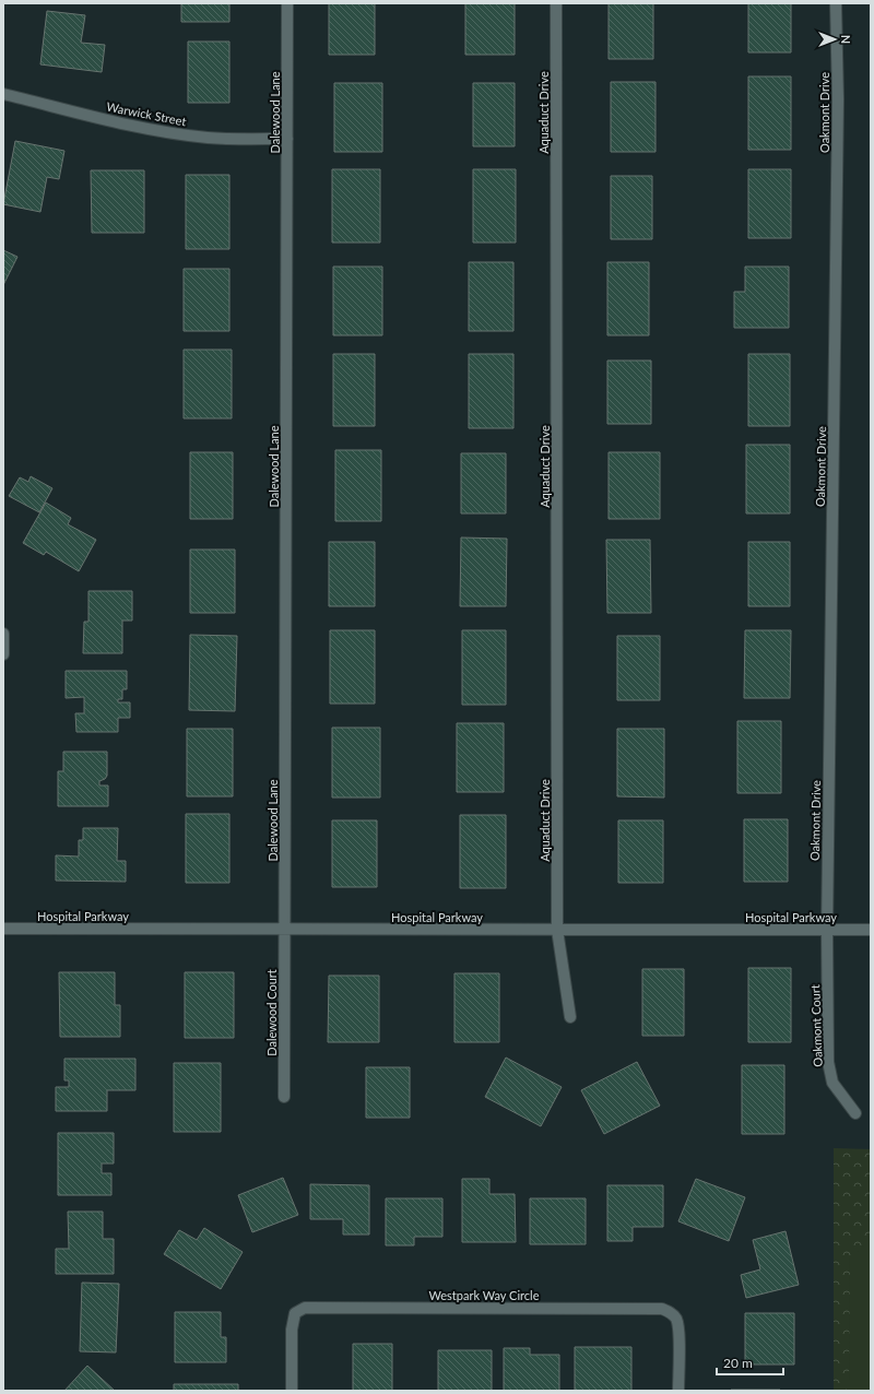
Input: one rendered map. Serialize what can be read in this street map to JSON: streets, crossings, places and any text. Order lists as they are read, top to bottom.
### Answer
{
  "streets": {
    "street": [
      "Dalewood Lane",
      "Aquaduct Drive",
      "Oakmont Drive",
      "Warwick Street",
      "Hospital Parkway",
      "Dalewood Court",
      "Oakmont Court",
      "Westpark Way Circle"
    ]
  },
  "crossings": [
    ["Dalewood Lane", "Warwick Street"],
    ["Dalewood Lane", "Hospital Parkway"],
    ["Dalewood Lane", "Dalewood Court"],
    ["Aquaduct Drive", "Hospital Parkway"],
    ["Oakmont Drive", "Hospital Parkway"],
    ["Oakmont Drive", "Oakmont Court"],
    ["Hospital Parkway", "Dalewood Court"],
    ["Hospital Parkway", "Oakmont Court"]
  ],
  "scale_bar": "20 m",
  "north": "right"
}
